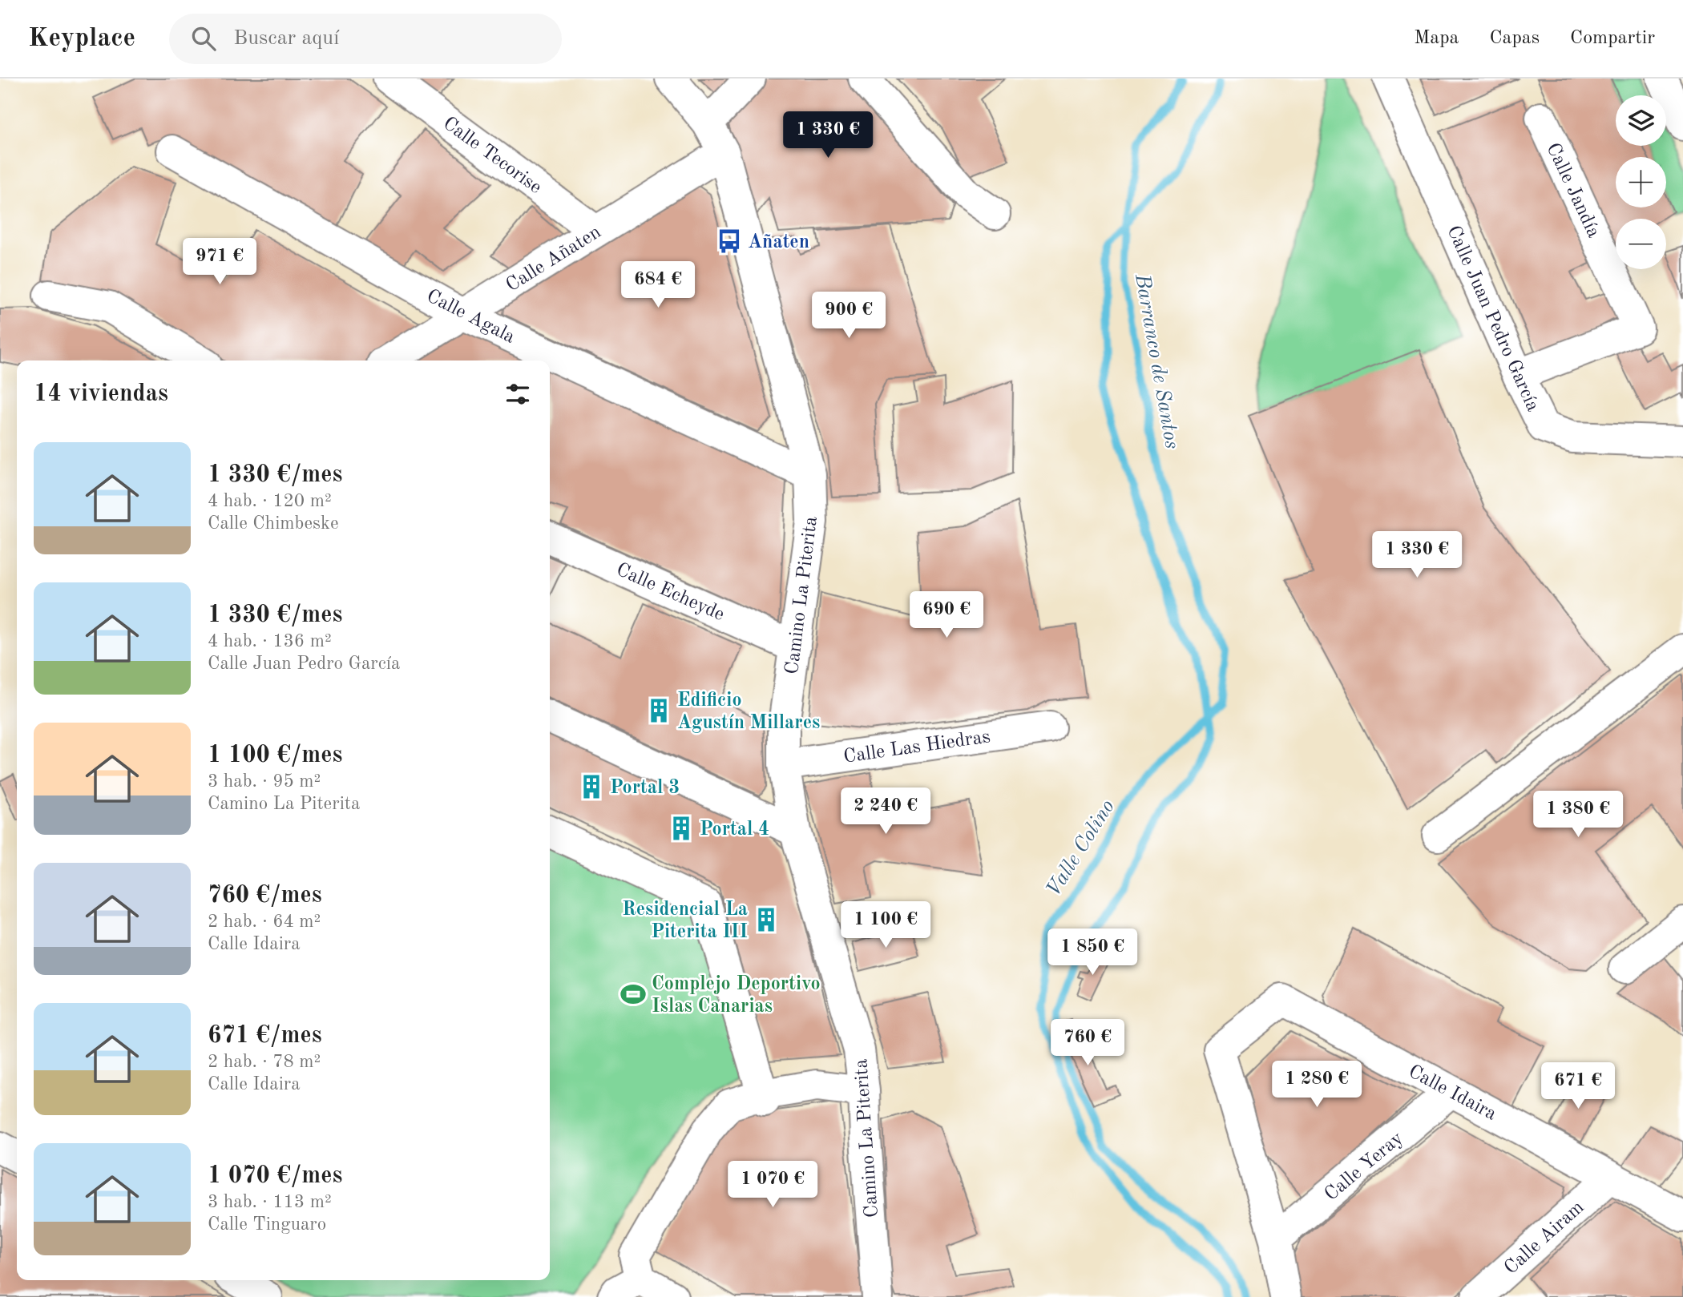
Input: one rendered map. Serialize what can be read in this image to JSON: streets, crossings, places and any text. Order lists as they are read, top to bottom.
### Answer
{
  "streets": {
    "street": [
      "Calle Tecorise",
      "Calle Jandía",
      "Calle Añaten",
      "Calle Agala",
      "Calle Juan Pedro García",
      "Calle Echeyde",
      "Camino La Piterita",
      "Calle Las Hiedras",
      "Calle Idaira",
      "Calle Yeray",
      "Calle Airam"
    ]
  },
  "crossings": [
    ["Calle Tecorise", "Calle Añaten"],
    ["Calle Jandía", "Calle Juan Pedro García"],
    ["Calle Añaten", "Calle Agala"],
    ["Calle Añaten", "Camino La Piterita"],
    ["Calle Agala", "Camino La Piterita"],
    ["Calle Echeyde", "Camino La Piterita"],
    ["Camino La Piterita", "Calle Las Hiedras"],
    ["Calle Idaira", "Calle Yeray"],
    ["Calle Idaira", "Calle Airam"]
  ],
  "water": ["Barranco de Santos", "Valle Colino"],
  "places": {
    "bus stop": ["Añaten"],
    "building": [
      "Edificio Agustín Millares",
      "Portal 3",
      "Portal 4",
      "Residencial La Piterita III"
    ],
    "sports": ["Complejo Deportivo Islas Canarias"]
  },
  "page": {
    "header": "Keyplace",
    "search": "Buscar aquí",
    "nav": ["Mapa", "Capas", "Compartir"],
    "map_buttons": ["+", "−"],
    "price": [
      "1 330 €",
      "971 €",
      "684 €",
      "900 €",
      "1 330 €",
      "690 €",
      "2 240 €",
      "1 380 €",
      "1 100 €",
      "1 850 €",
      "760 €",
      "1 280 €",
      "671 €",
      "1 070 €"
    ],
    "heading": "14 viviendas",
    "list": [
      {
        "name": "1 330 €/mes",
        "note": "4 hab. · 120 m² · Calle Chimbeske"
      },
      {
        "name": "1 330 €/mes",
        "note": "4 hab. · 136 m² · Calle Juan Pedro García"
      },
      {
        "name": "1 100 €/mes",
        "note": "3 hab. · 95 m² · Camino La Piterita"
      },
      {
        "name": "760 €/mes",
        "note": "2 hab. · 64 m² · Calle Idaira"
      },
      {
        "name": "671 €/mes",
        "note": "2 hab. · 78 m² · Calle Idaira"
      },
      {
        "name": "1 070 €/mes",
        "note": "3 hab. · 113 m² · Calle Tinguaro"
      }
    ]
  }
}
